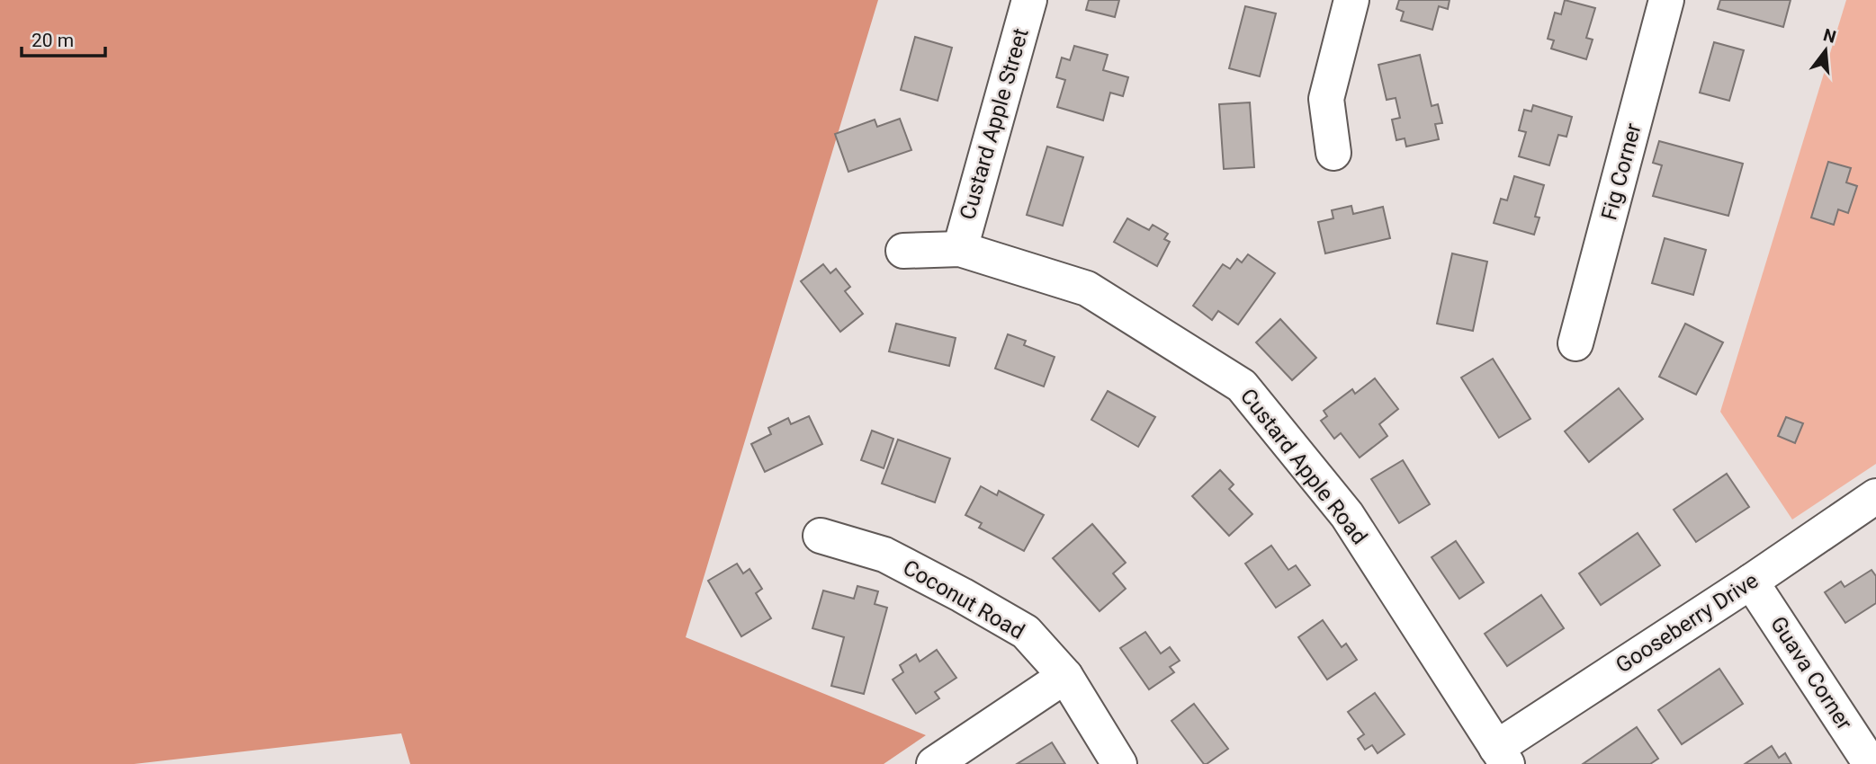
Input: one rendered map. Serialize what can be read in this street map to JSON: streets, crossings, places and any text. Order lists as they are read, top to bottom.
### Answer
{
  "streets": {
    "street": [
      "Custard Apple Street",
      "Fig Corner",
      "Custard Apple Road",
      "Coconut Road",
      "Gooseberry Drive",
      "Guava Corner"
    ]
  },
  "crossings": [
    ["Custard Apple Street", "Custard Apple Road"],
    ["Custard Apple Road", "Gooseberry Drive"],
    ["Gooseberry Drive", "Guava Corner"]
  ],
  "scale_bar": "20 m",
  "north": "top"
}
